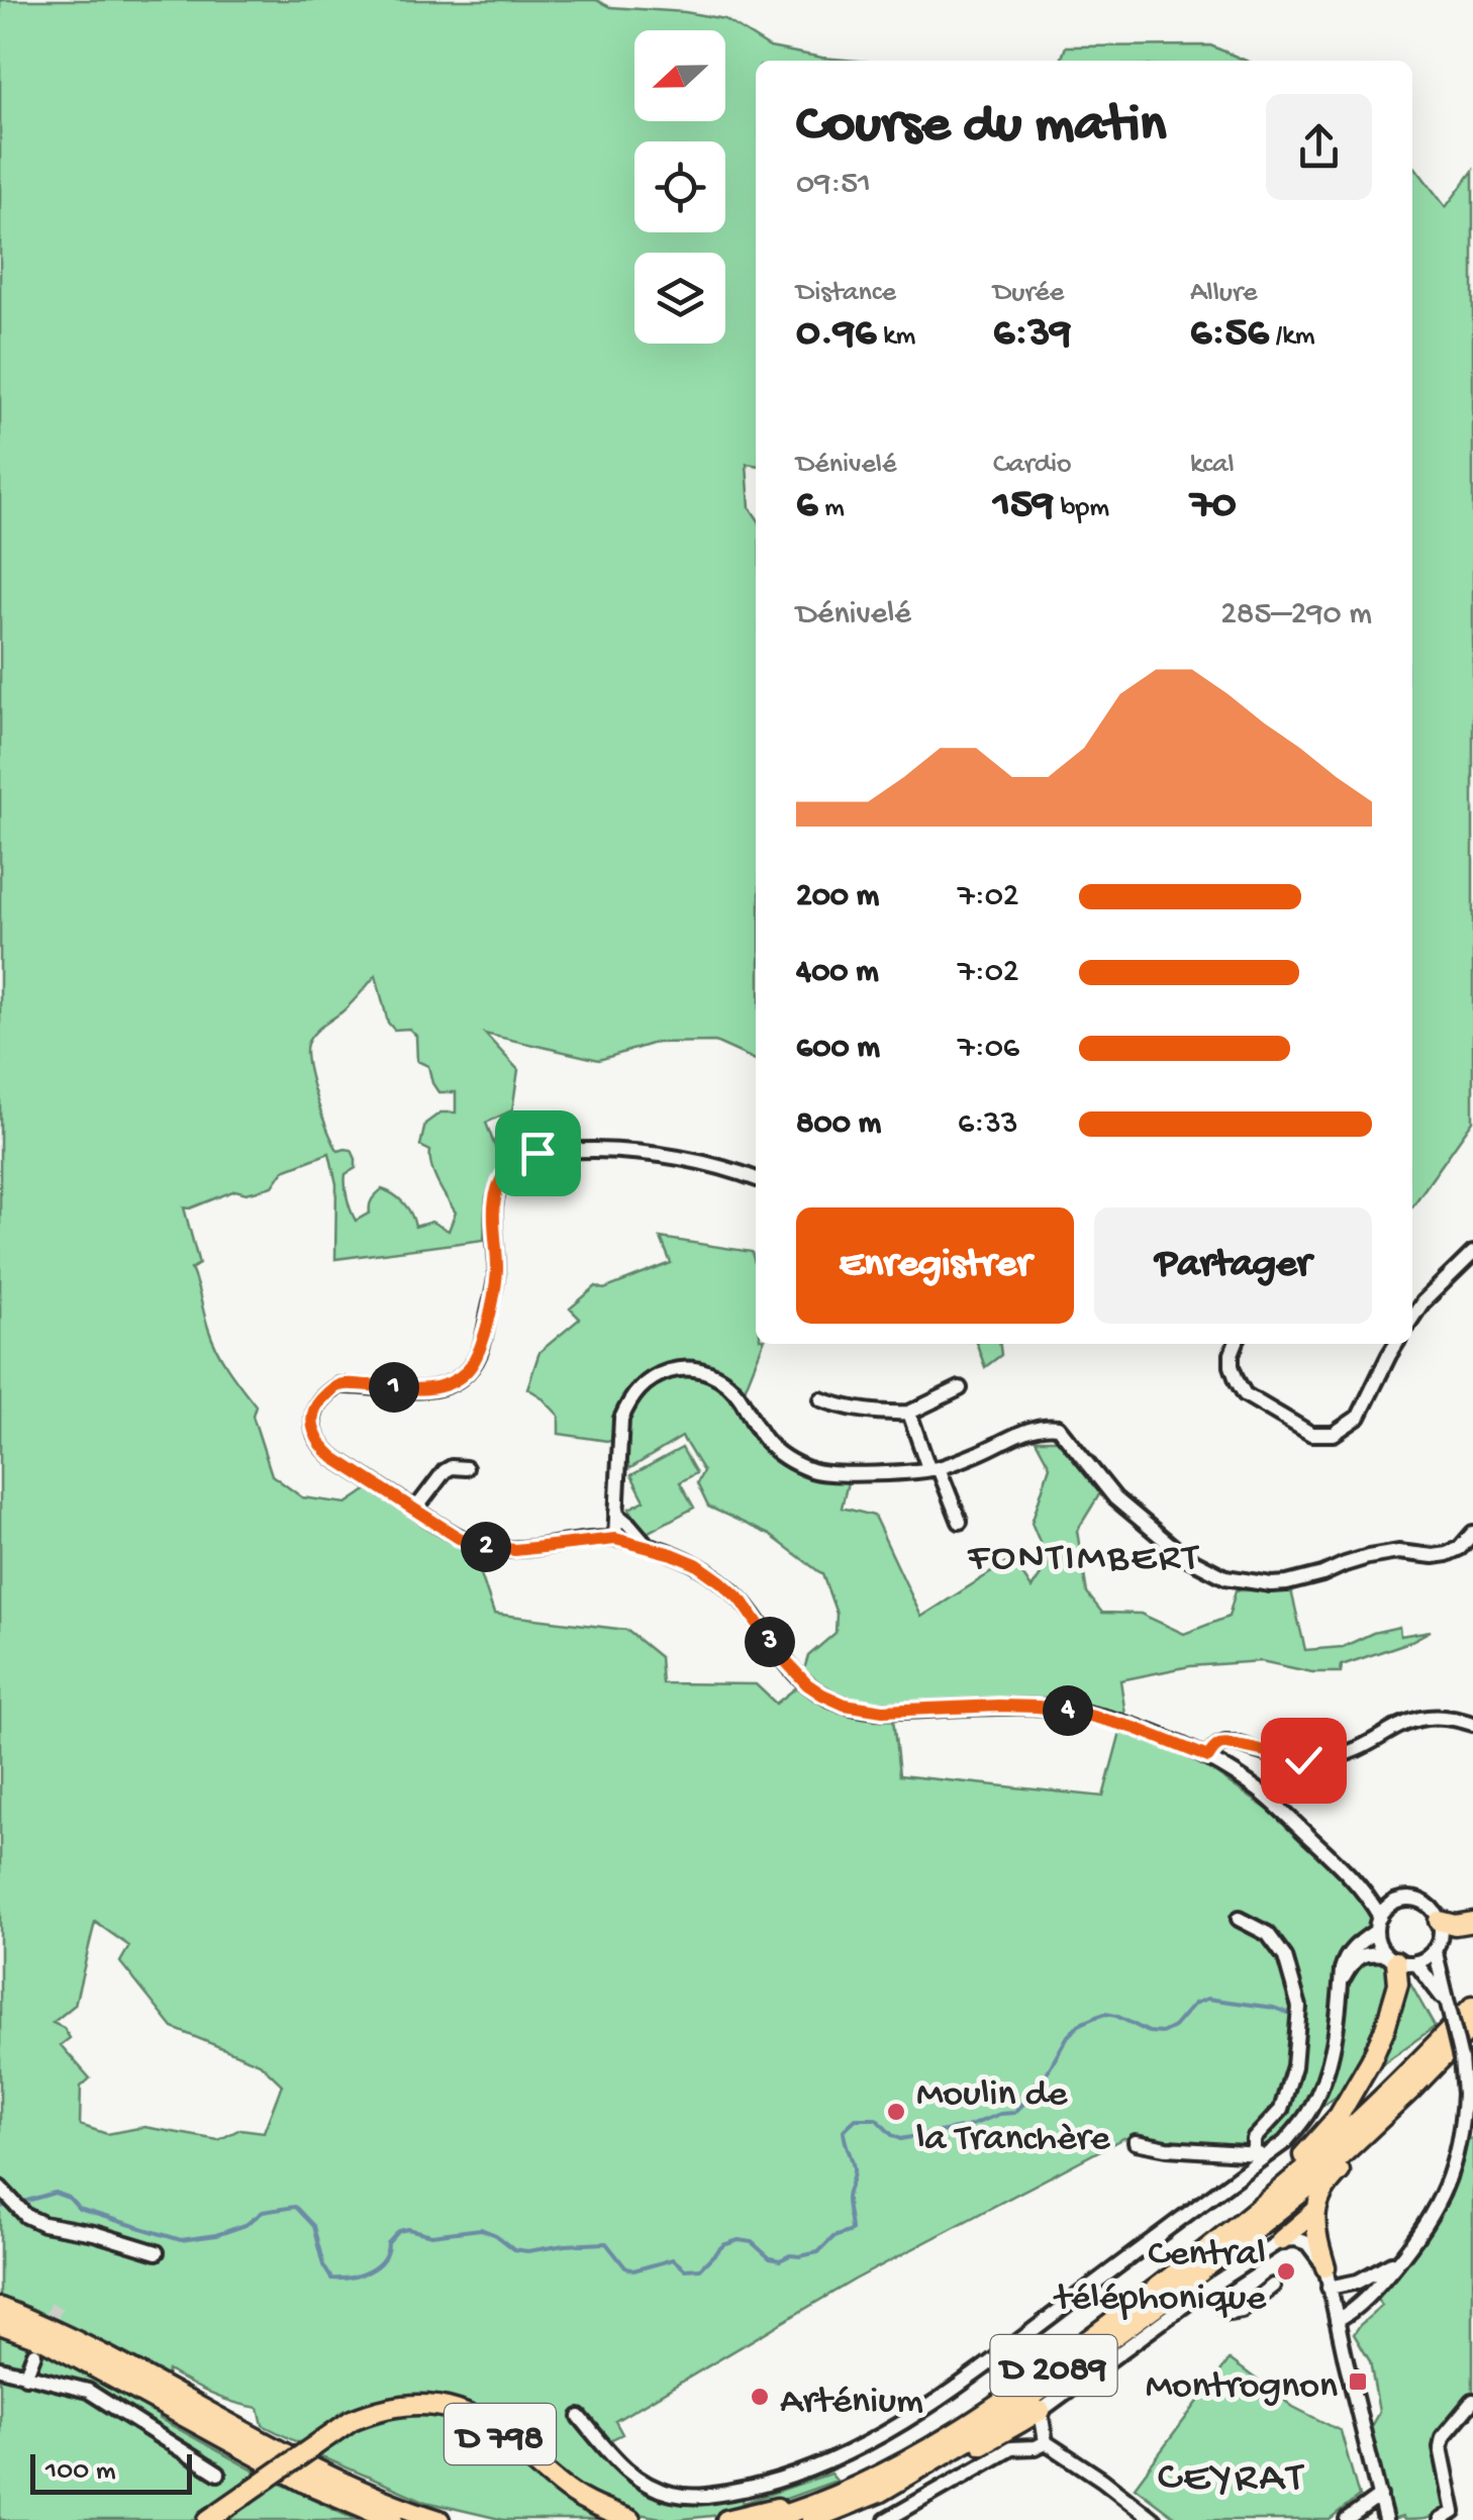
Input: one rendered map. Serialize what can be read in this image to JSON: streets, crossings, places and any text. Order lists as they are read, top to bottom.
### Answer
{
  "streets": {
    "highway": ["D 2089", "D 798"]
  },
  "districts": ["FONTIMBERT", "CEYRAT"],
  "places": {
    "other": ["Moulin de la Tranchère", "Central téléphonique", "Arténium"],
    "transit": ["Montrognon"]
  },
  "scale_bar": "100 m",
  "north": "left",
  "page": {
    "heading": ["Course du matin", "09:51"],
    "stats": [
      ["Distance", "0.96 km"],
      ["Durée", "6:39"],
      ["Allure", "6:56 /km"],
      ["Dénivelé", "6 m"],
      ["Cardio", "159 bpm"],
      ["kcal", "70"]
    ],
    "chart": ["Dénivelé", "285–290 m"],
    "list": [
      {
        "name": "200 m",
        "note": "7:02"
      },
      {
        "name": "400 m",
        "note": "7:02"
      },
      {
        "name": "600 m",
        "note": "7:06"
      },
      {
        "name": "800 m",
        "note": "6:33"
      }
    ],
    "buttons": ["Enregistrer", "Partager"],
    "pins": [
      "1",
      "2",
      "3",
      "4"
    ],
    "scale": "100 m"
  }
}
